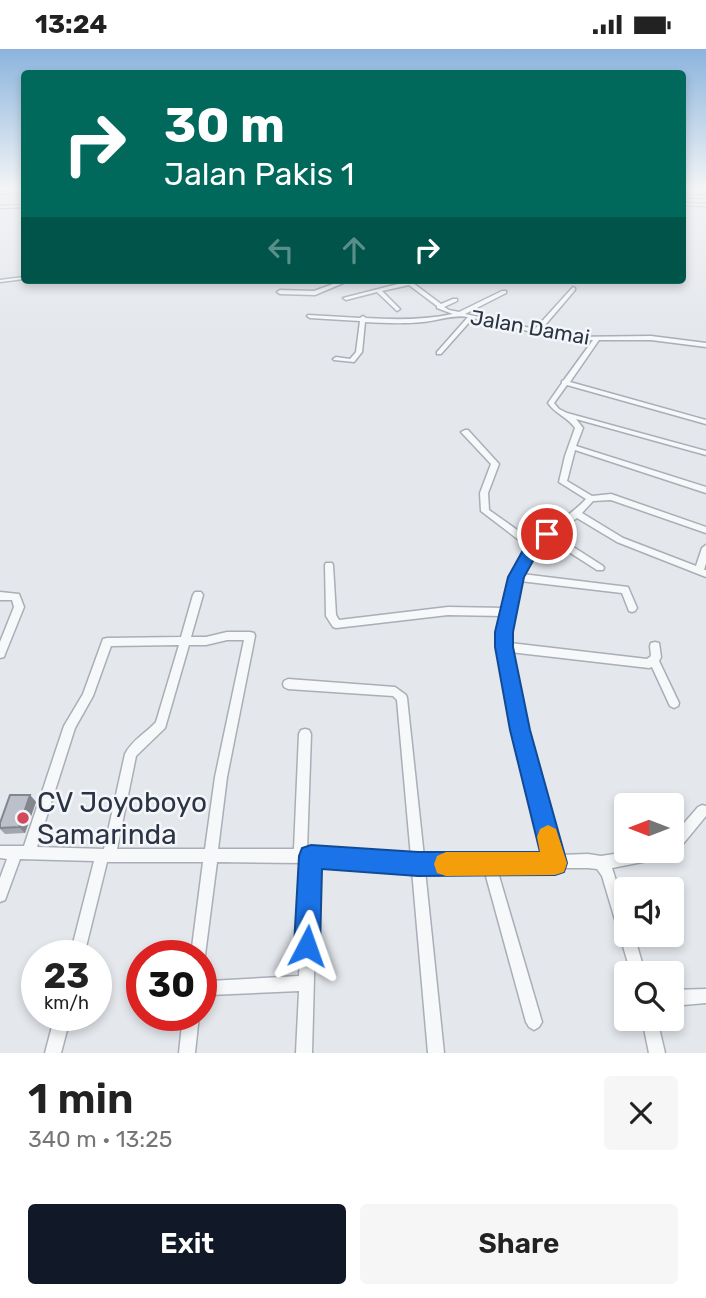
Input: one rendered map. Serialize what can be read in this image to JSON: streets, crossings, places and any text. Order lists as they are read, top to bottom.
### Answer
{
  "streets": {
    "street": ["Jalan Damai"]
  },
  "places": ["CV Joyoboyo Samarinda"],
  "north": "left",
  "page": {
    "status": "13:24",
    "turn": ["30 m", "Jalan Pakis 1"],
    "speed": "23 km/h",
    "limit": "30",
    "heading": ["1 min", "340 m · 13:25"],
    "buttons": ["Exit", "Share"]
  }
}
